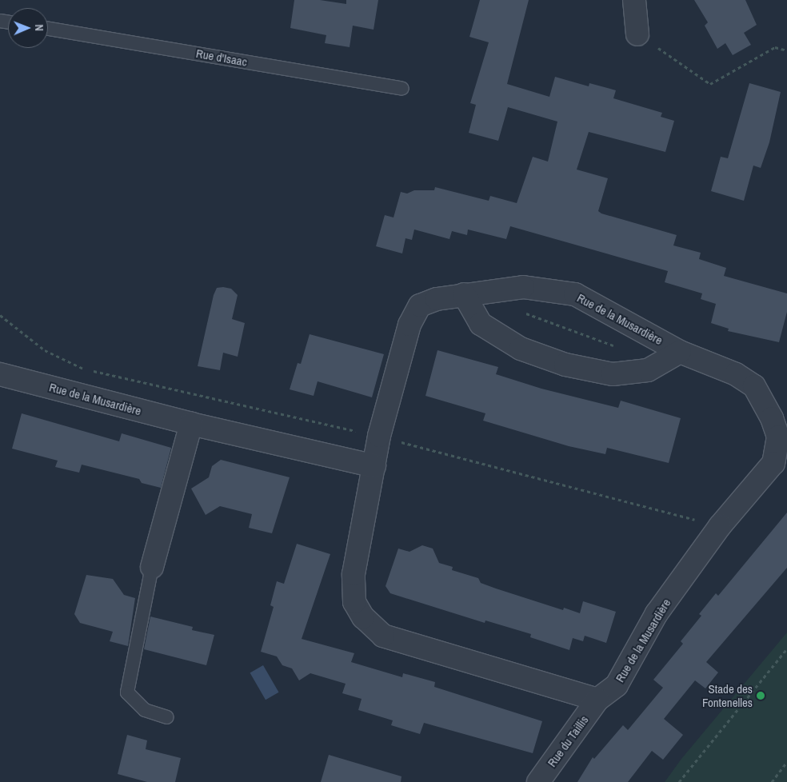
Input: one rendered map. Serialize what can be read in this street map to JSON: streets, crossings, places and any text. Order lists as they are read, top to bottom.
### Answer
{
  "streets": {
    "street": ["Rue de la Musardière", "Rue du Taillis"],
    "lane": ["Rue d'Isaac"]
  },
  "crossings": [
    ["Rue de la Musardière", "Rue du Taillis"]
  ],
  "places": ["Stade des Fontenelles"],
  "north": "right"
}
